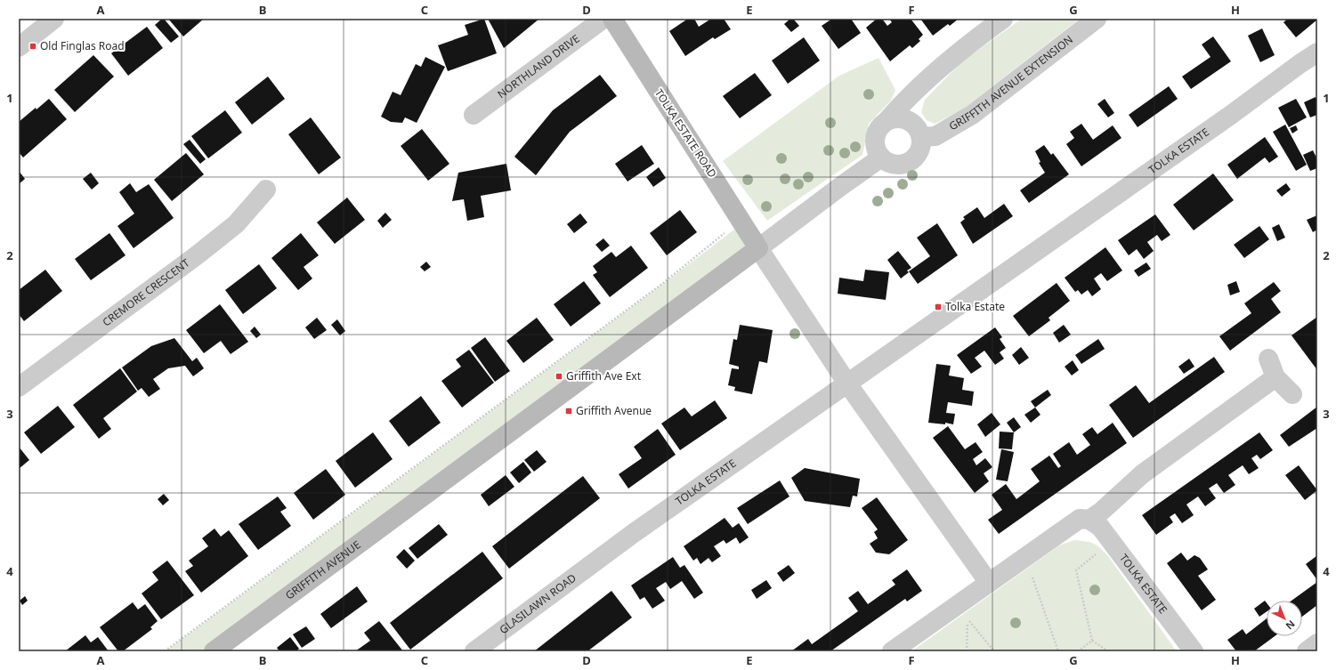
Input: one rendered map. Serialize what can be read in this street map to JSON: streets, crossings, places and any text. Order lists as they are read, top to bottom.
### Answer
{
  "streets": {
    "main road": ["TOLKA ESTATE ROAD", "GRIFFITH AVENUE"],
    "street": [
      "NORTHLAND DRIVE",
      "GRIFFITH AVENUE EXTENSION",
      "TOLKA ESTATE",
      "CREMORE CRESCENT",
      "GLASILAWN ROAD"
    ]
  },
  "crossings": [
    ["TOLKA ESTATE ROAD", "GRIFFITH AVENUE"],
    ["TOLKA ESTATE", "GLASILAWN ROAD"]
  ],
  "places": {
    "transit": [
      "Old Finglas Road",
      "Tolka Estate",
      "Griffith Ave Ext",
      "Griffith Avenue"
    ]
  },
  "north": "bottom right",
  "grid": {
    "columns": [
      "A",
      "B",
      "C",
      "D",
      "E",
      "F",
      "G",
      "H"
    ],
    "rows": [
      "1",
      "2",
      "3",
      "4"
    ]
  }
}
